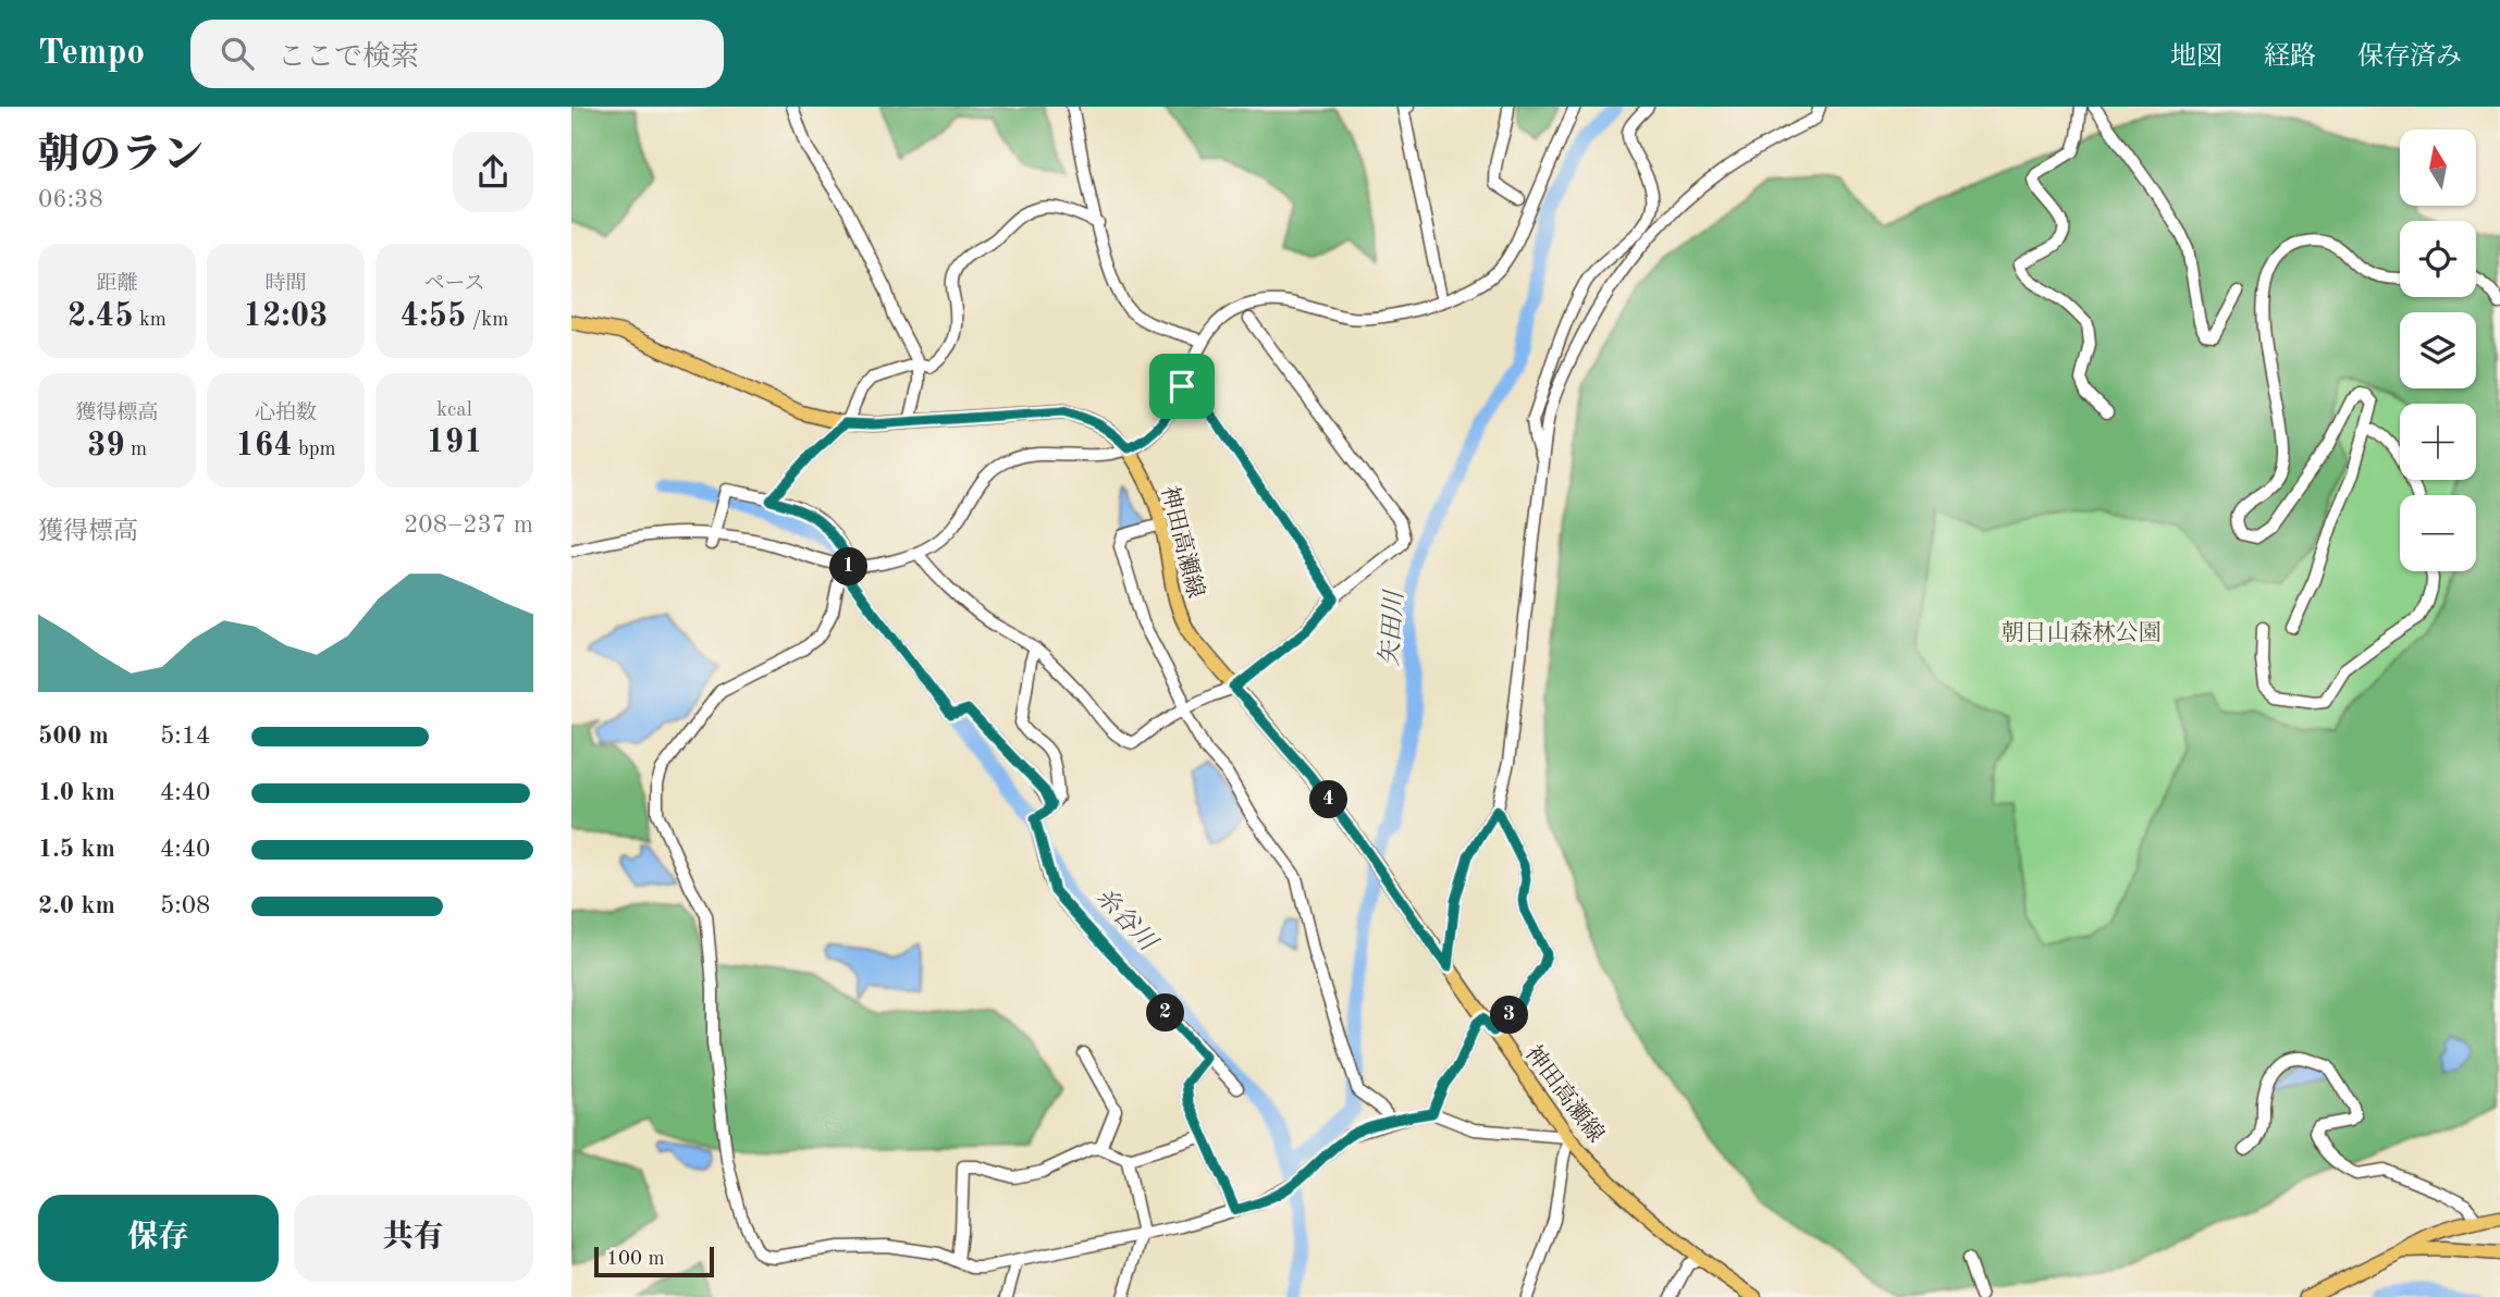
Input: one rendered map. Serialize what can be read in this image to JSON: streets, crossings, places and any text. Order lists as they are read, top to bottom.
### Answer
{
  "streets": {
    "main road": ["神田高瀬線"]
  },
  "water": ["矢田川", "糸谷川"],
  "parks": ["朝日山森林公園"],
  "scale_bar": "100 m",
  "north": "top",
  "page": {
    "header": "Tempo",
    "search": "ここで検索",
    "nav": ["地図", "経路", "保存済み"],
    "heading": ["朝のラン", "06:38"],
    "map_buttons": ["+", "−"],
    "stats": [
      ["距離", "2.45 km"],
      ["時間", "12:03"],
      ["ペース", "4:55 /km"],
      ["獲得標高", "39 m"],
      ["心拍数", "164 bpm"],
      ["kcal", "191"]
    ],
    "chart": ["獲得標高", "208–237 m"],
    "pins": [
      "1",
      "4",
      "2",
      "3"
    ],
    "list": [
      {
        "name": "500 m",
        "note": "5:14"
      },
      {
        "name": "1.0 km",
        "note": "4:40"
      },
      {
        "name": "1.5 km",
        "note": "4:40"
      },
      {
        "name": "2.0 km",
        "note": "5:08"
      }
    ],
    "buttons": ["保存", "共有"],
    "scale": "100 m"
  }
}
